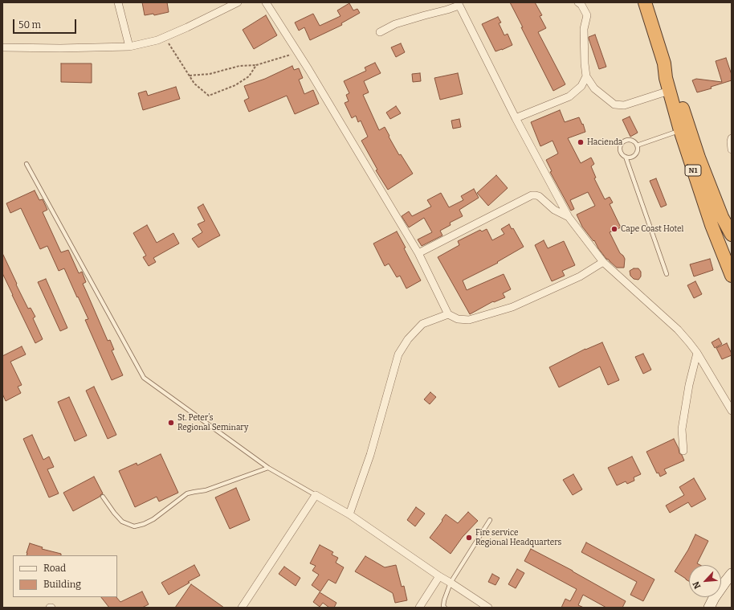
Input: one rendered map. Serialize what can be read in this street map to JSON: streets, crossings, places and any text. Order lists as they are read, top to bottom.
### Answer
{
  "streets": {
    "highway": ["N1"]
  },
  "places": [
    "Hacienda",
    "Cape Coast Hotel",
    "St. Peter’s Regional Seminary",
    "Fire service Regional Headquarters"
  ],
  "legend": ["Road", "Building"],
  "scale_bar": "50 m",
  "north": "bottom left"
}
